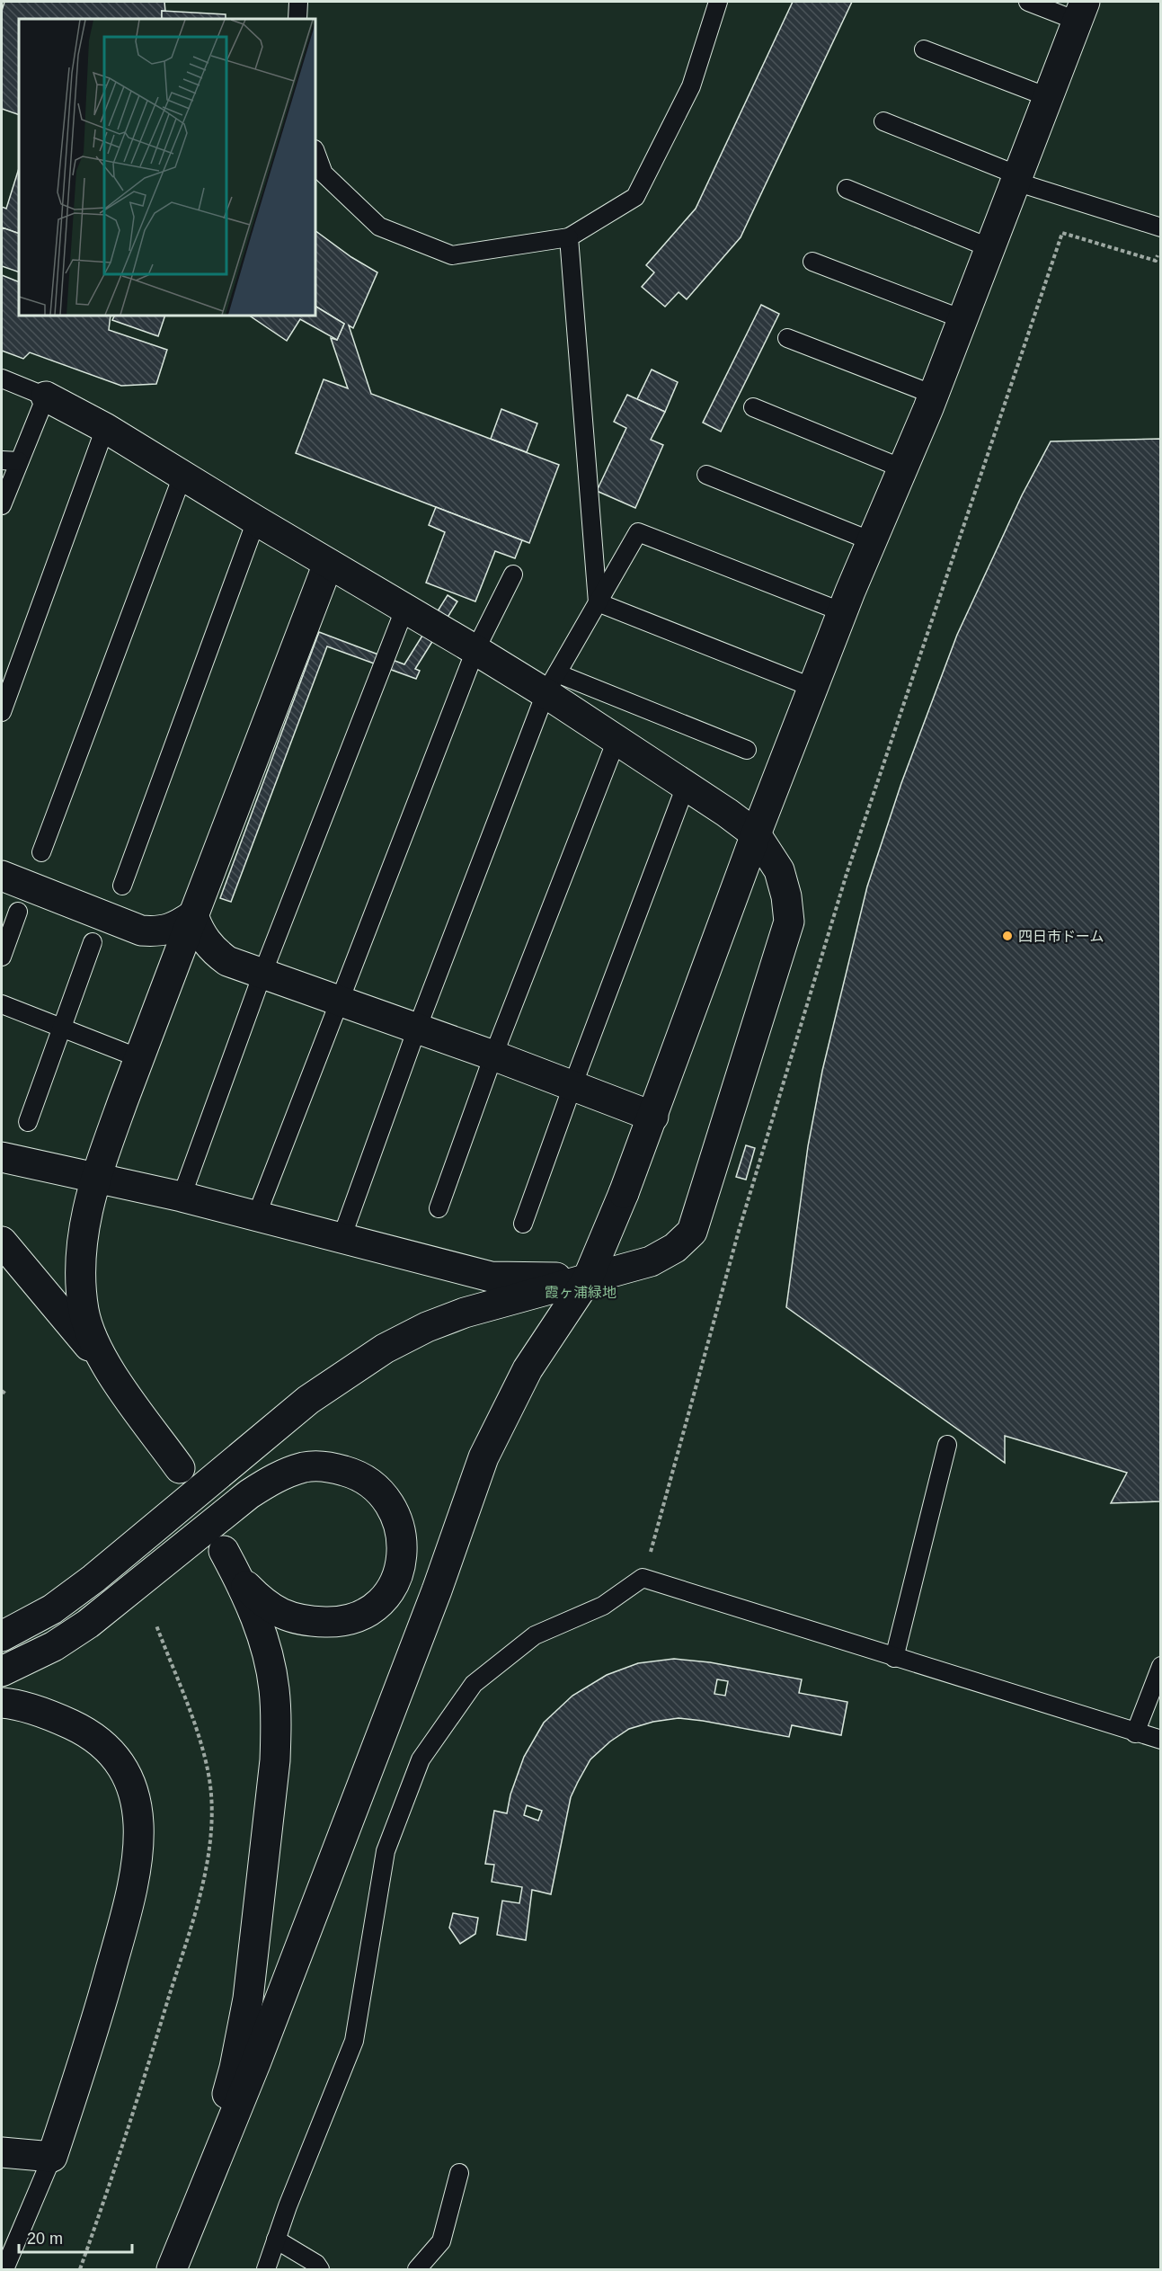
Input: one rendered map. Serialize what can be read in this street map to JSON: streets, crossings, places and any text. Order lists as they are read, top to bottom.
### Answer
{
  "parks": ["霞ヶ浦緑地"],
  "places": ["四日市ドーム"],
  "scale_bar": "20 m"
}
